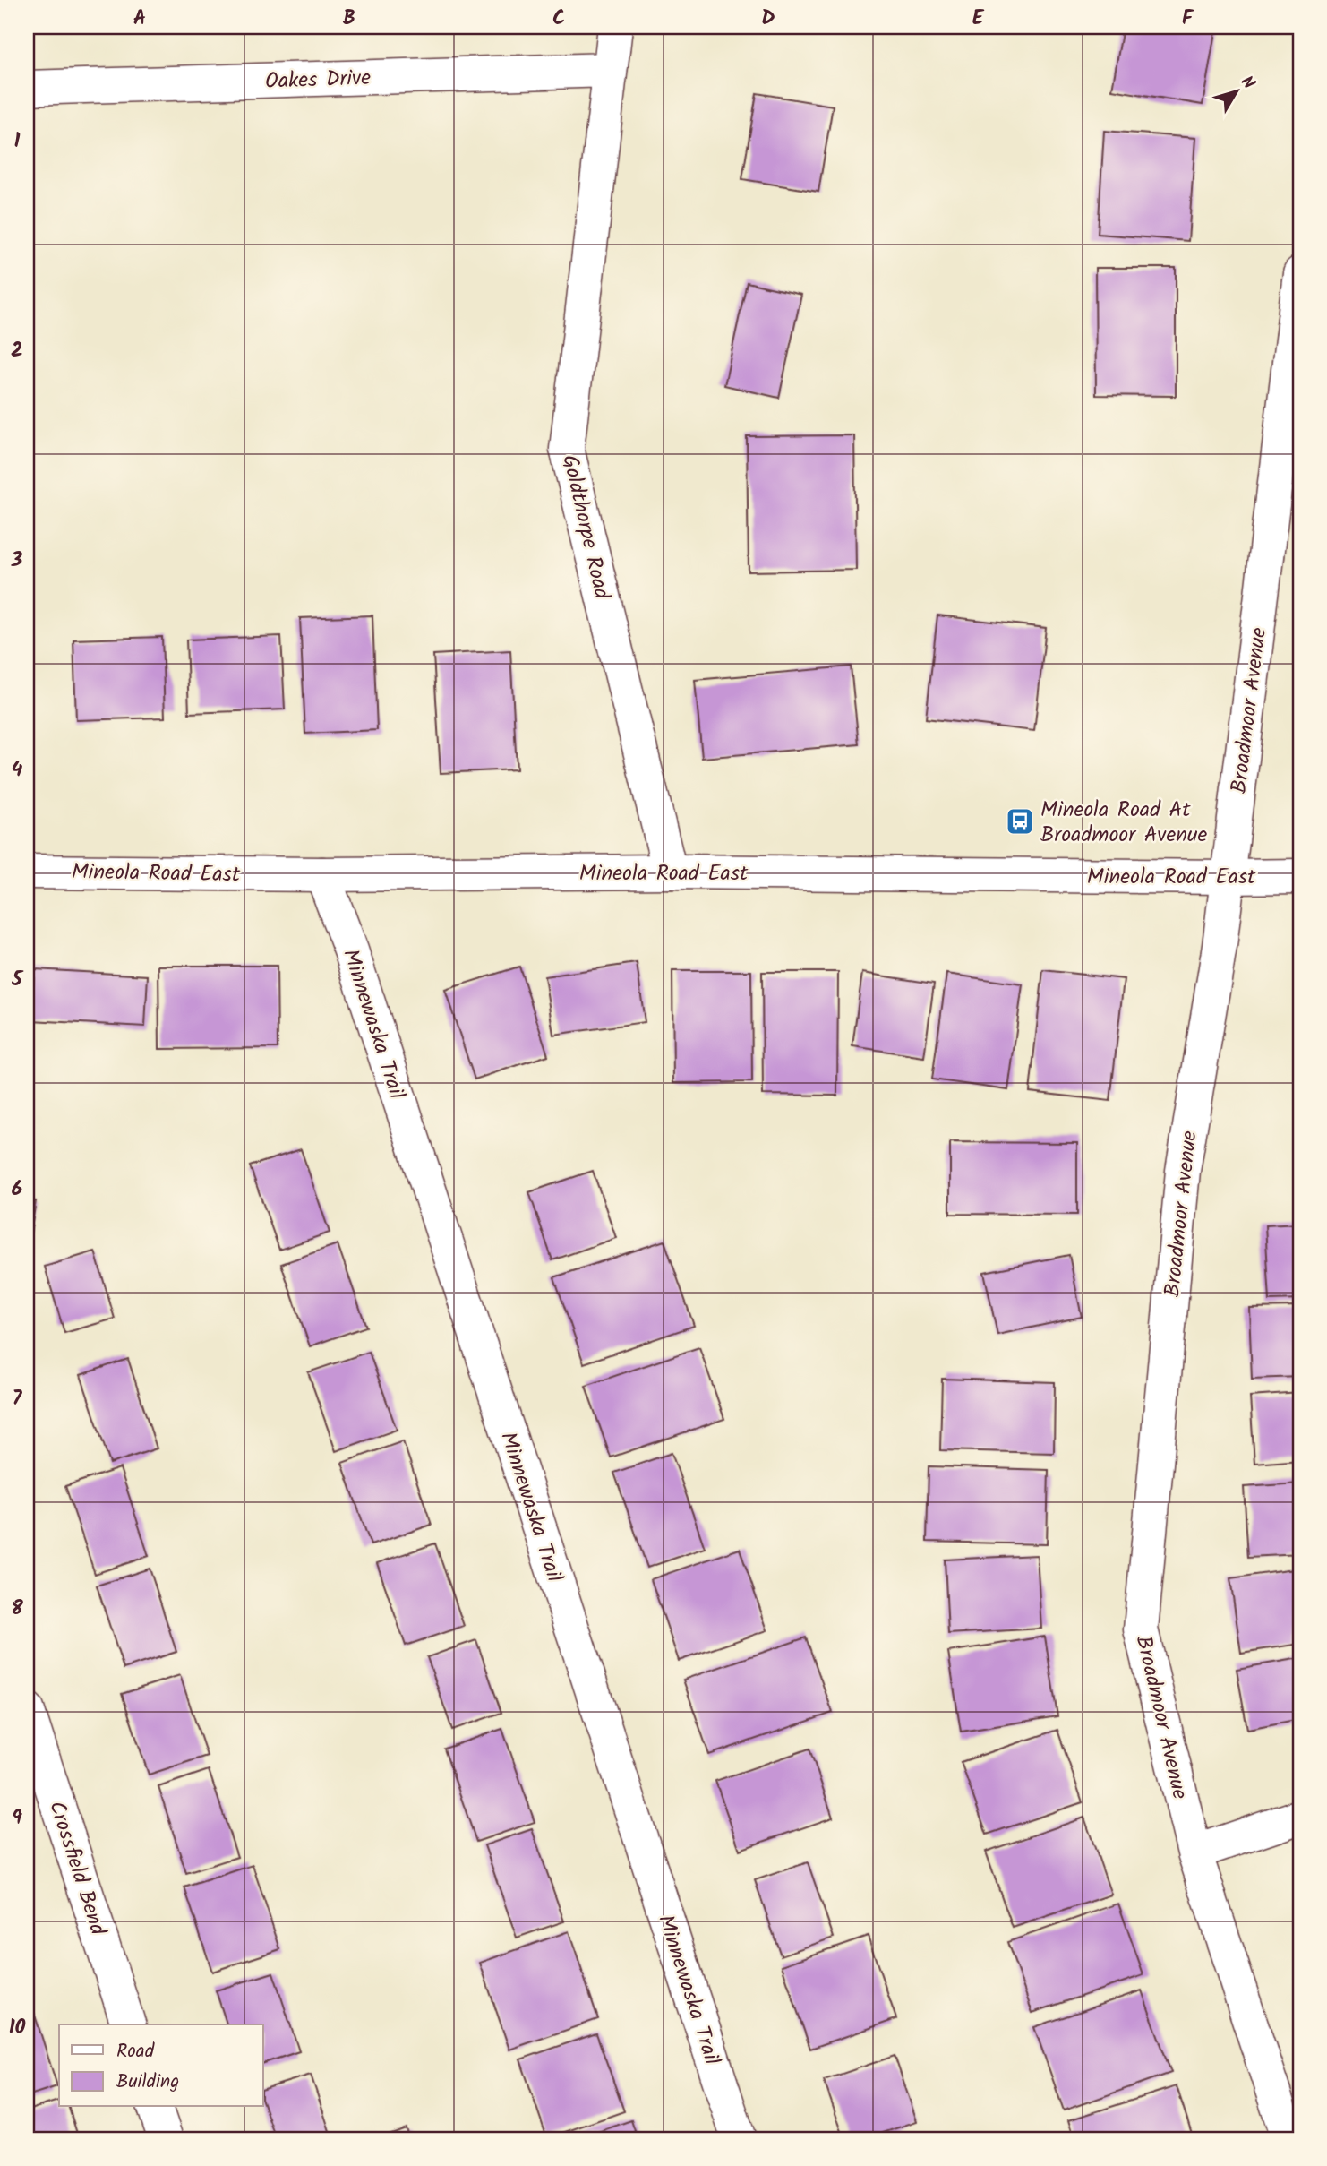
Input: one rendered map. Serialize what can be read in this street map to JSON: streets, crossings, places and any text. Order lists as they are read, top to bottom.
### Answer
{
  "streets": {
    "street": [
      "Oakes Drive",
      "Goldthorpe Road",
      "Broadmoor Avenue",
      "Mineola Road East",
      "Minnewaska Trail",
      "Crossfield Bend"
    ]
  },
  "crossings": [
    ["Oakes Drive", "Goldthorpe Road"],
    ["Goldthorpe Road", "Mineola Road East"],
    ["Broadmoor Avenue", "Mineola Road East"],
    ["Mineola Road East", "Minnewaska Trail"]
  ],
  "places": {
    "bus stop": ["Mineola Road At Broadmoor Avenue"]
  },
  "legend": ["Road", "Building"],
  "north": "top right",
  "grid": {
    "columns": [
      "A",
      "B",
      "C",
      "D",
      "E",
      "F"
    ],
    "rows": [
      "1",
      "2",
      "3",
      "4",
      "5",
      "6",
      "7",
      "8",
      "9",
      "10"
    ]
  }
}
